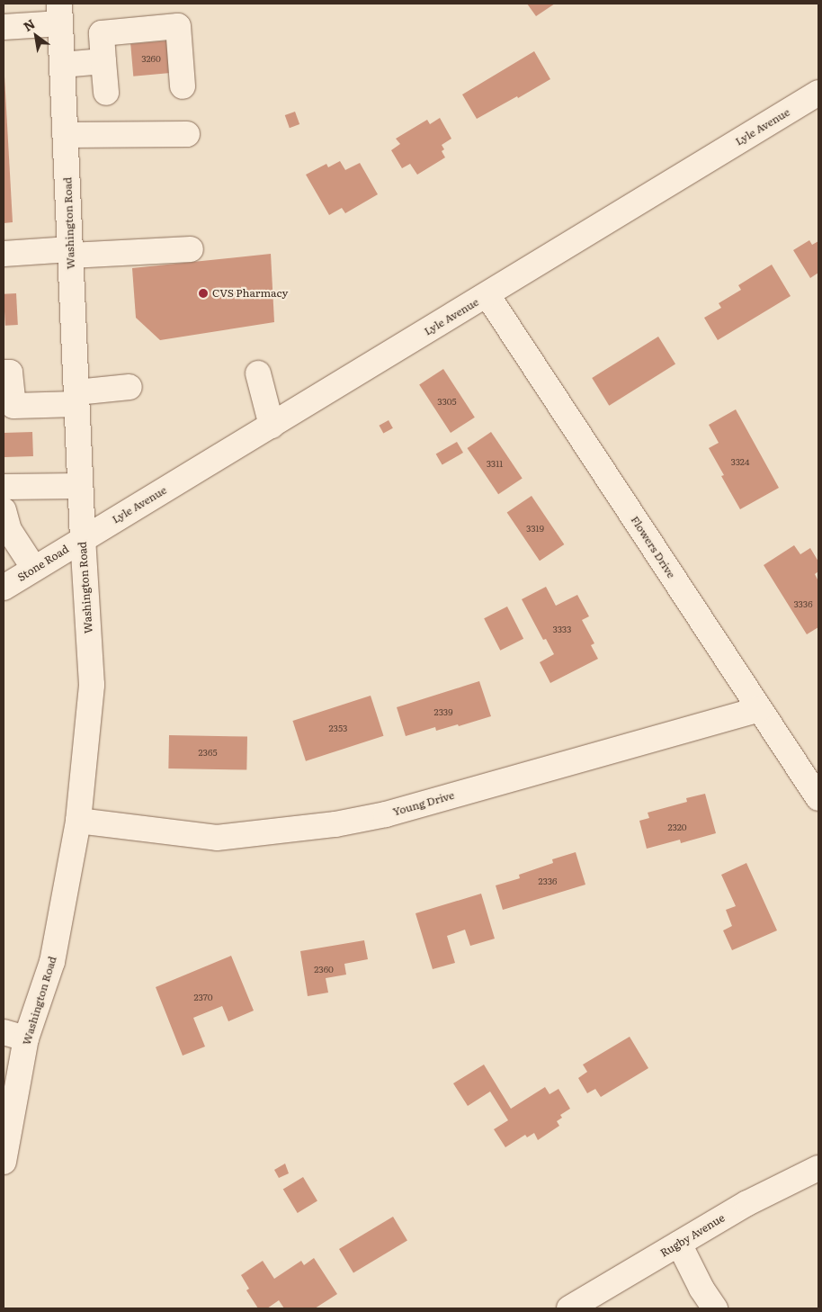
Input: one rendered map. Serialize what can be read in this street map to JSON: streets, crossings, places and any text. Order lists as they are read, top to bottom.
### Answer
{
  "streets": {
    "street": [
      "Lyle Avenue",
      "Washington Road",
      "Flowers Drive",
      "Stone Road",
      "Young Drive",
      "Rugby Avenue"
    ]
  },
  "crossings": [
    ["Lyle Avenue", "Washington Road"],
    ["Lyle Avenue", "Flowers Drive"],
    ["Lyle Avenue", "Stone Road"],
    ["Washington Road", "Stone Road"],
    ["Washington Road", "Young Drive"],
    ["Flowers Drive", "Young Drive"]
  ],
  "places": ["CVS Pharmacy"],
  "house_numbers": [
    "3260",
    "3305",
    "3324",
    "3311",
    "3319",
    "3336",
    "3333",
    "2339",
    "2353",
    "2365",
    "2320",
    "2336",
    "2360",
    "2370"
  ],
  "north": "top left"
}
